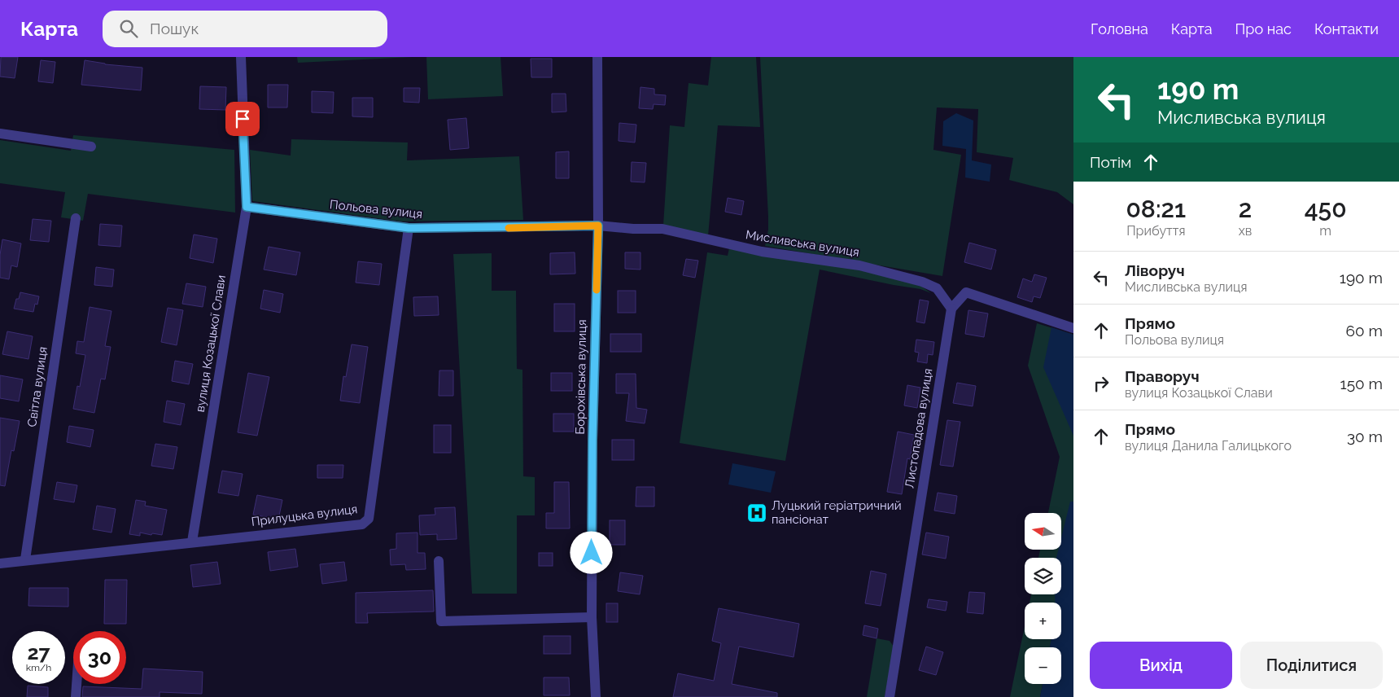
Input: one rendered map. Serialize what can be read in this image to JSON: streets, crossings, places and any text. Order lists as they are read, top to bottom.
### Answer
{
  "streets": {
    "street": [
      "Польова вулиця",
      "Мисливська вулиця",
      "вулиця Козацької Слави",
      "Борохівська вулиця",
      "Світла вулиця",
      "Листопадова вулиця",
      "Прилуцька вулиця"
    ]
  },
  "crossings": [
    ["Польова вулиця", "Мисливська вулиця"],
    ["Польова вулиця", "вулиця Козацької Слави"],
    ["Польова вулиця", "Прилуцька вулиця"],
    ["Мисливська вулиця", "Борохівська вулиця"],
    ["Мисливська вулиця", "Листопадова вулиця"],
    ["вулиця Козацької Слави", "Прилуцька вулиця"],
    ["Світла вулиця", "Прилуцька вулиця"]
  ],
  "places": {
    "hospital": ["Луцький геріатричний пансіонат"]
  },
  "north": "left",
  "page": {
    "header": "Карта",
    "search": "Пошук",
    "nav": [
      "Головна",
      "Карта",
      "Про нас",
      "Контакти"
    ],
    "turn": ["190 m", "Мисливська вулиця"],
    "then": "Потім",
    "eta": [
      "08:21",
      "Прибуття",
      "2",
      "хв",
      "450",
      "m"
    ],
    "list": [
      {
        "name": "Ліворуч",
        "note": "Мисливська вулиця",
        "value": "190 m"
      },
      {
        "name": "Прямо",
        "note": "Польова вулиця",
        "value": "60 m"
      },
      {
        "name": "Праворуч",
        "note": "вулиця Козацької Слави",
        "value": "150 m"
      },
      {
        "name": "Прямо",
        "note": "вулиця Данила Галицького",
        "value": "30 m"
      }
    ],
    "map_buttons": ["+", "−"],
    "speed": "27 km/h",
    "limit": "30",
    "buttons": ["Вихід", "Поділитися"]
  }
}
